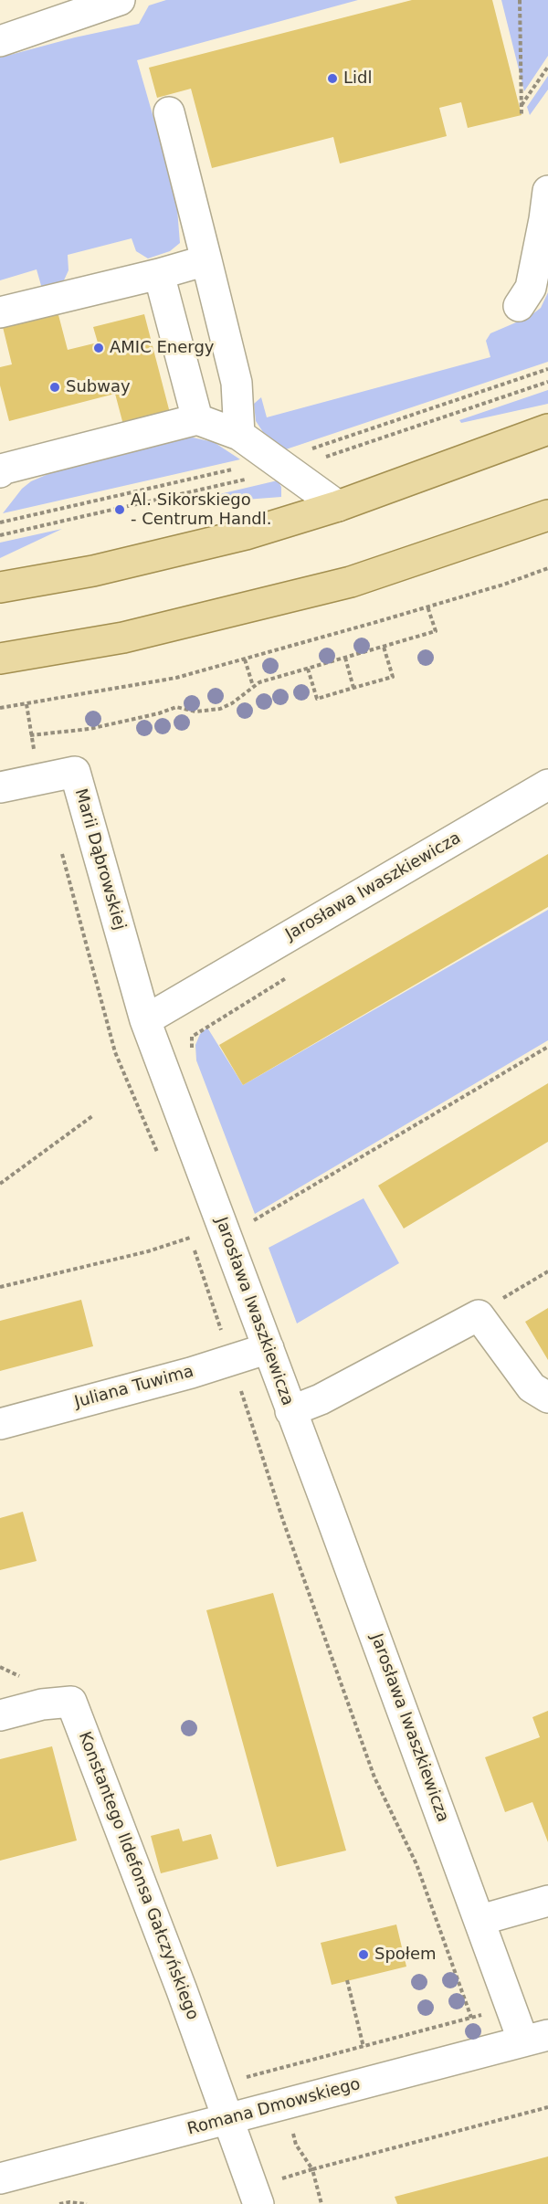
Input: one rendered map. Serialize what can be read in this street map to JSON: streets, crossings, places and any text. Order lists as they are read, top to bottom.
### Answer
{
  "streets": {
    "street": [
      "Marii Dąbrowskiej",
      "Jarosława Iwaszkiewicza",
      "Juliana Tuwima",
      "Konstantego Ildefonsa Gałczyńskiego",
      "Romana Dmowskiego"
    ]
  },
  "crossings": [
    ["Marii Dąbrowskiej", "Jarosława Iwaszkiewicza"],
    ["Jarosława Iwaszkiewicza", "Juliana Tuwima"],
    ["Jarosława Iwaszkiewicza", "Romana Dmowskiego"],
    ["Konstantego Ildefonsa Gałczyńskiego", "Romana Dmowskiego"]
  ],
  "places": [
    "Lidl",
    "AMIC Energy",
    "Subway",
    "Al. Sikorskiego - Centrum Handl.",
    "Społem"
  ]
}
